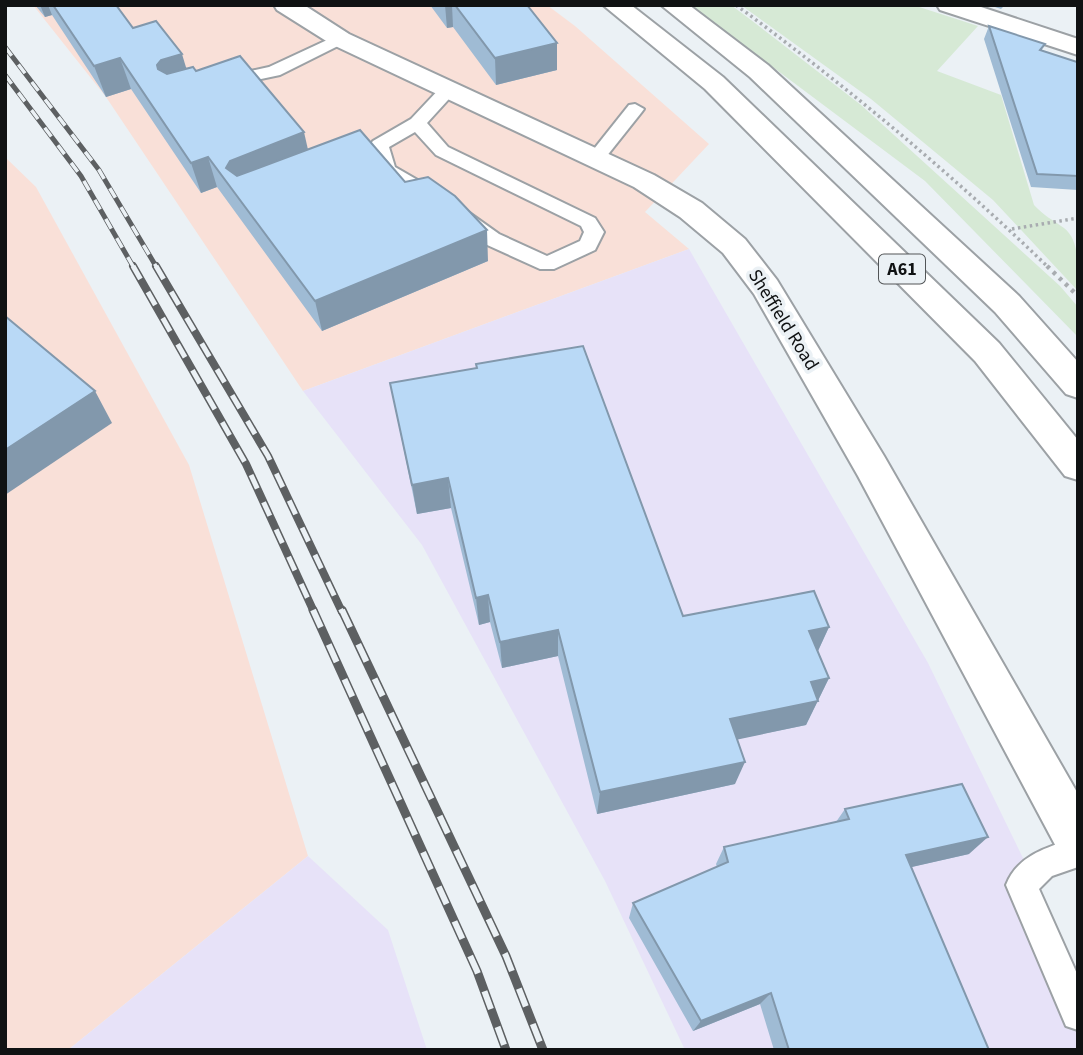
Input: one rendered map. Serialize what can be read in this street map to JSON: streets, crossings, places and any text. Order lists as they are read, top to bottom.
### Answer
{
  "streets": {
    "main road": ["A61", "Sheffield Road"]
  }
}
